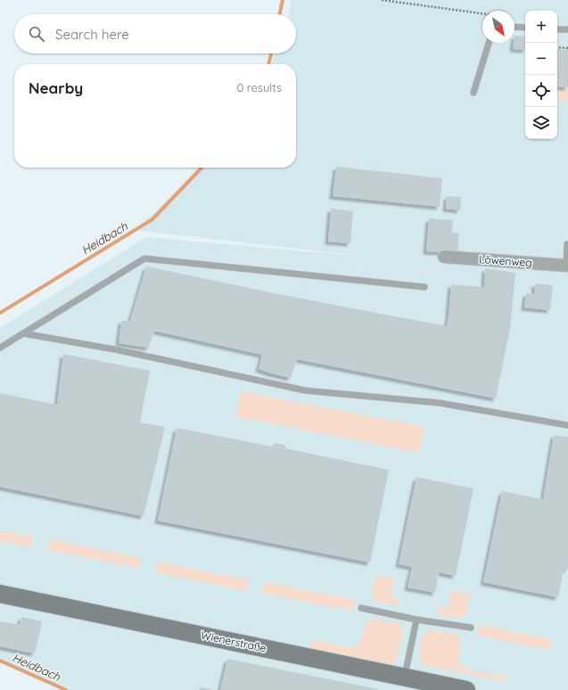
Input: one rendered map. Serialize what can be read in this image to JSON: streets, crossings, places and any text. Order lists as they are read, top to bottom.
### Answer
{
  "streets": {
    "street": ["Löwenweg", "Wienerstraße"]
  },
  "water": ["Heidbach"],
  "north": "bottom right",
  "page": {
    "map_buttons": ["+", "−"],
    "search": "Search here",
    "heading": ["Nearby", "0 results"]
  }
}
